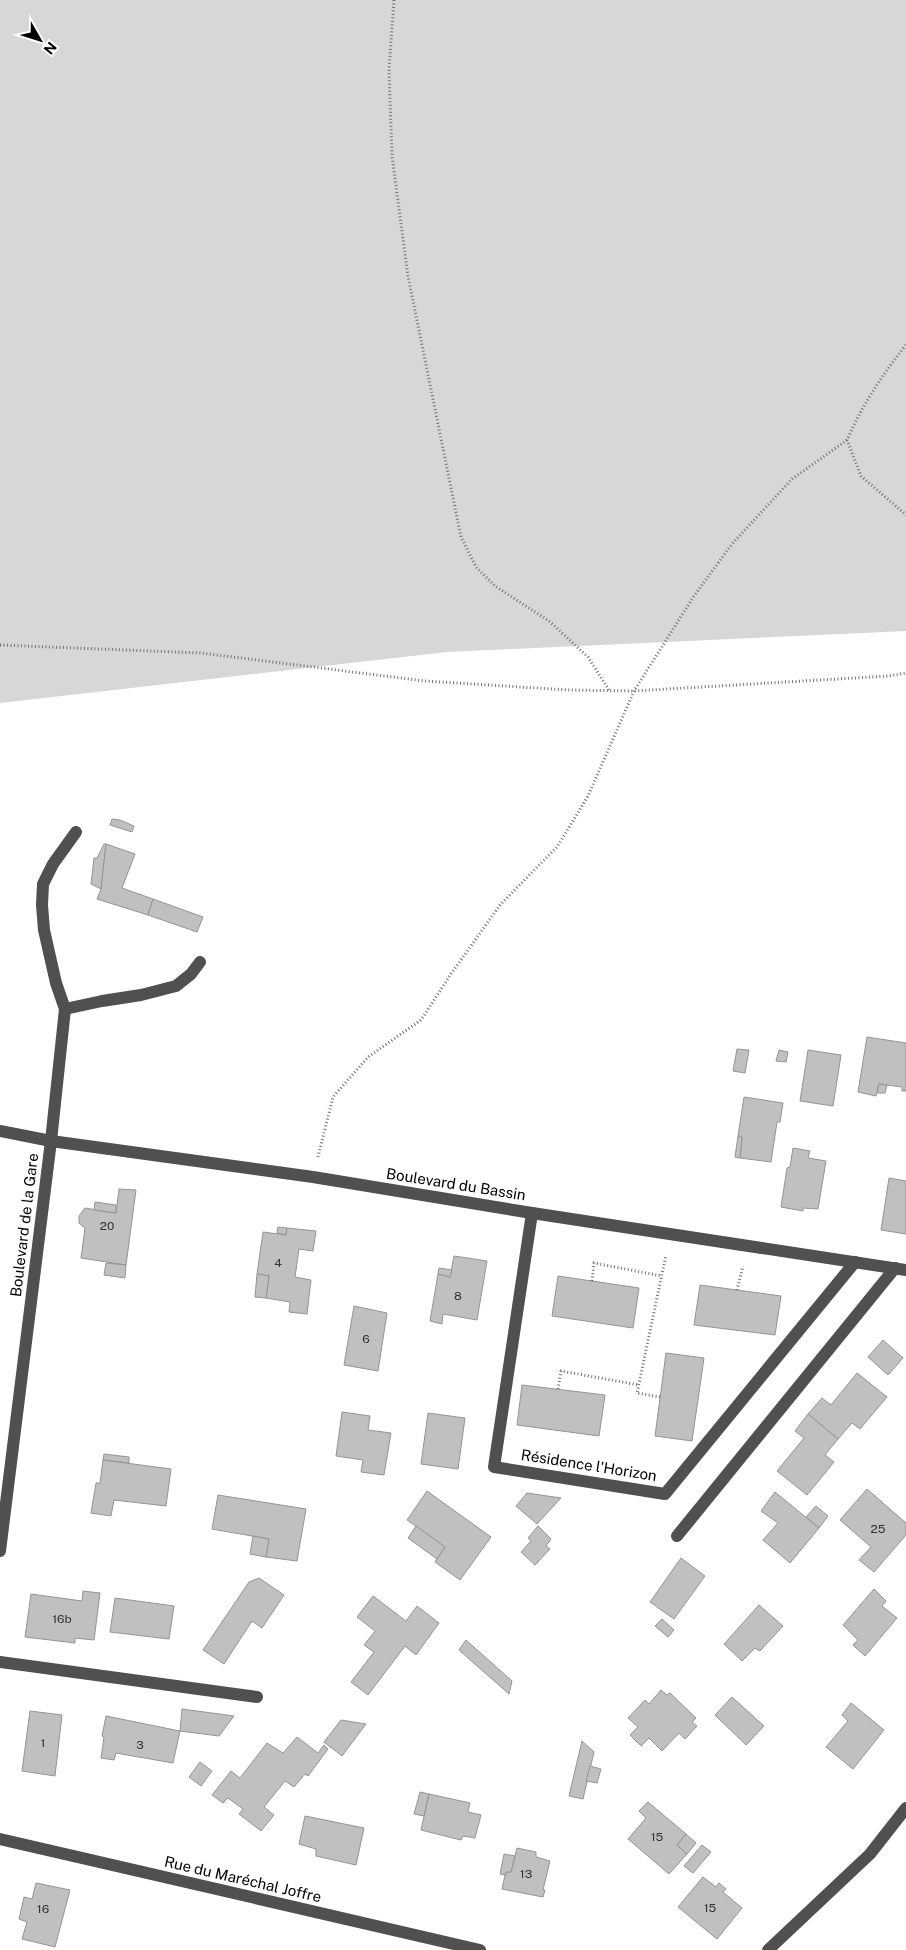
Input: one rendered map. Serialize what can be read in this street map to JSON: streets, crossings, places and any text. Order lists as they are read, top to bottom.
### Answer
{
  "streets": {
    "street": [
      "Boulevard du Bassin",
      "Boulevard de la Gare",
      "Résidence l'Horizon",
      "Rue du Maréchal Joffre"
    ]
  },
  "crossings": [
    ["Boulevard du Bassin", "Boulevard de la Gare"],
    ["Boulevard du Bassin", "Résidence l'Horizon"]
  ],
  "house_numbers": [
    "20",
    "4",
    "8",
    "6",
    "25",
    "16b",
    "1",
    "3",
    "15",
    "13",
    "15",
    "16"
  ],
  "north": "bottom right"
}
